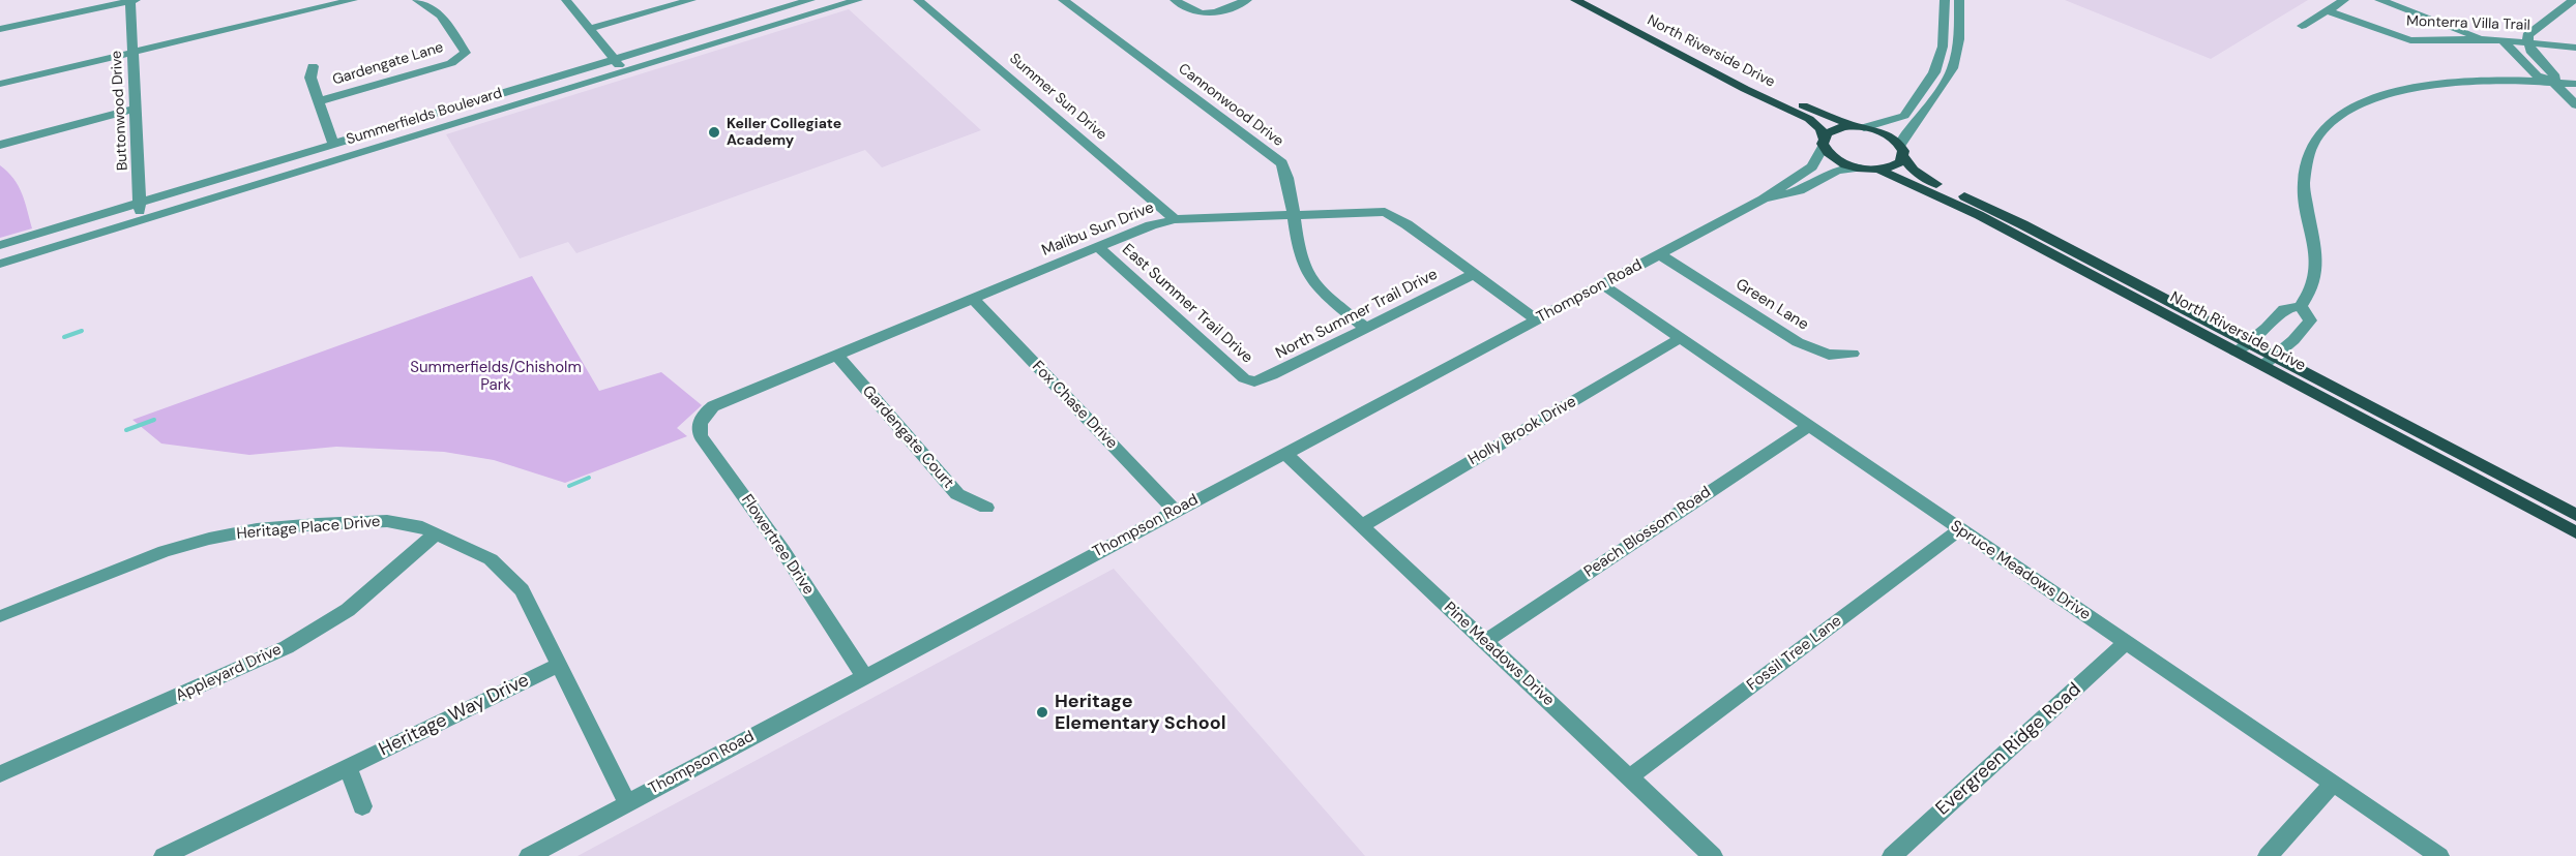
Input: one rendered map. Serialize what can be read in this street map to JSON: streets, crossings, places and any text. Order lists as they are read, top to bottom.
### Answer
{
  "streets": {
    "main road": ["North Riverside Drive"],
    "street": [
      "Monterra Villa Trail",
      "Gardengate Lane",
      "Summer Sun Drive",
      "Cannonwood Drive",
      "Buttonwood Drive",
      "Summerfields Boulevard",
      "Malibu Sun Drive",
      "Thompson Road",
      "East Summer Trail Drive",
      "Green Lane",
      "North Summer Trail Drive",
      "Fox Chase Drive",
      "Holly Brook Drive",
      "Gardengate Court",
      "Heritage Place Drive",
      "Peach Blossom Road",
      "Flowertree Drive",
      "Spruce Meadows Drive",
      "Fossil Tree Lane",
      "Pine Meadows Drive",
      "Appleyard Drive",
      "Heritage Way Drive",
      "Evergreen Ridge Road"
    ]
  },
  "crossings": [
    ["North Riverside Drive", "Thompson Road"],
    ["Summer Sun Drive", "Malibu Sun Drive"],
    ["Cannonwood Drive", "Malibu Sun Drive"],
    ["Cannonwood Drive", "North Summer Trail Drive"],
    ["Buttonwood Drive", "Summerfields Boulevard"],
    ["Malibu Sun Drive", "Thompson Road"],
    ["Malibu Sun Drive", "East Summer Trail Drive"],
    ["Malibu Sun Drive", "North Summer Trail Drive"],
    ["Malibu Sun Drive", "Fox Chase Drive"],
    ["Malibu Sun Drive", "Gardengate Court"],
    ["Malibu Sun Drive", "Flowertree Drive"],
    ["Thompson Road", "Green Lane"],
    ["Thompson Road", "Fox Chase Drive"],
    ["Thompson Road", "Heritage Place Drive"],
    ["Thompson Road", "Flowertree Drive"],
    ["Thompson Road", "Spruce Meadows Drive"],
    ["Thompson Road", "Pine Meadows Drive"],
    ["East Summer Trail Drive", "North Summer Trail Drive"],
    ["Holly Brook Drive", "Spruce Meadows Drive"],
    ["Holly Brook Drive", "Pine Meadows Drive"],
    ["Heritage Place Drive", "Appleyard Drive"],
    ["Heritage Place Drive", "Heritage Way Drive"],
    ["Peach Blossom Road", "Spruce Meadows Drive"],
    ["Peach Blossom Road", "Pine Meadows Drive"],
    ["Spruce Meadows Drive", "Fossil Tree Lane"],
    ["Spruce Meadows Drive", "Evergreen Ridge Road"],
    ["Fossil Tree Lane", "Pine Meadows Drive"]
  ],
  "parks": ["Summerfields/Chisholm Park"],
  "places": ["Keller Collegiate Academy", "Heritage Elementary School"]
}
